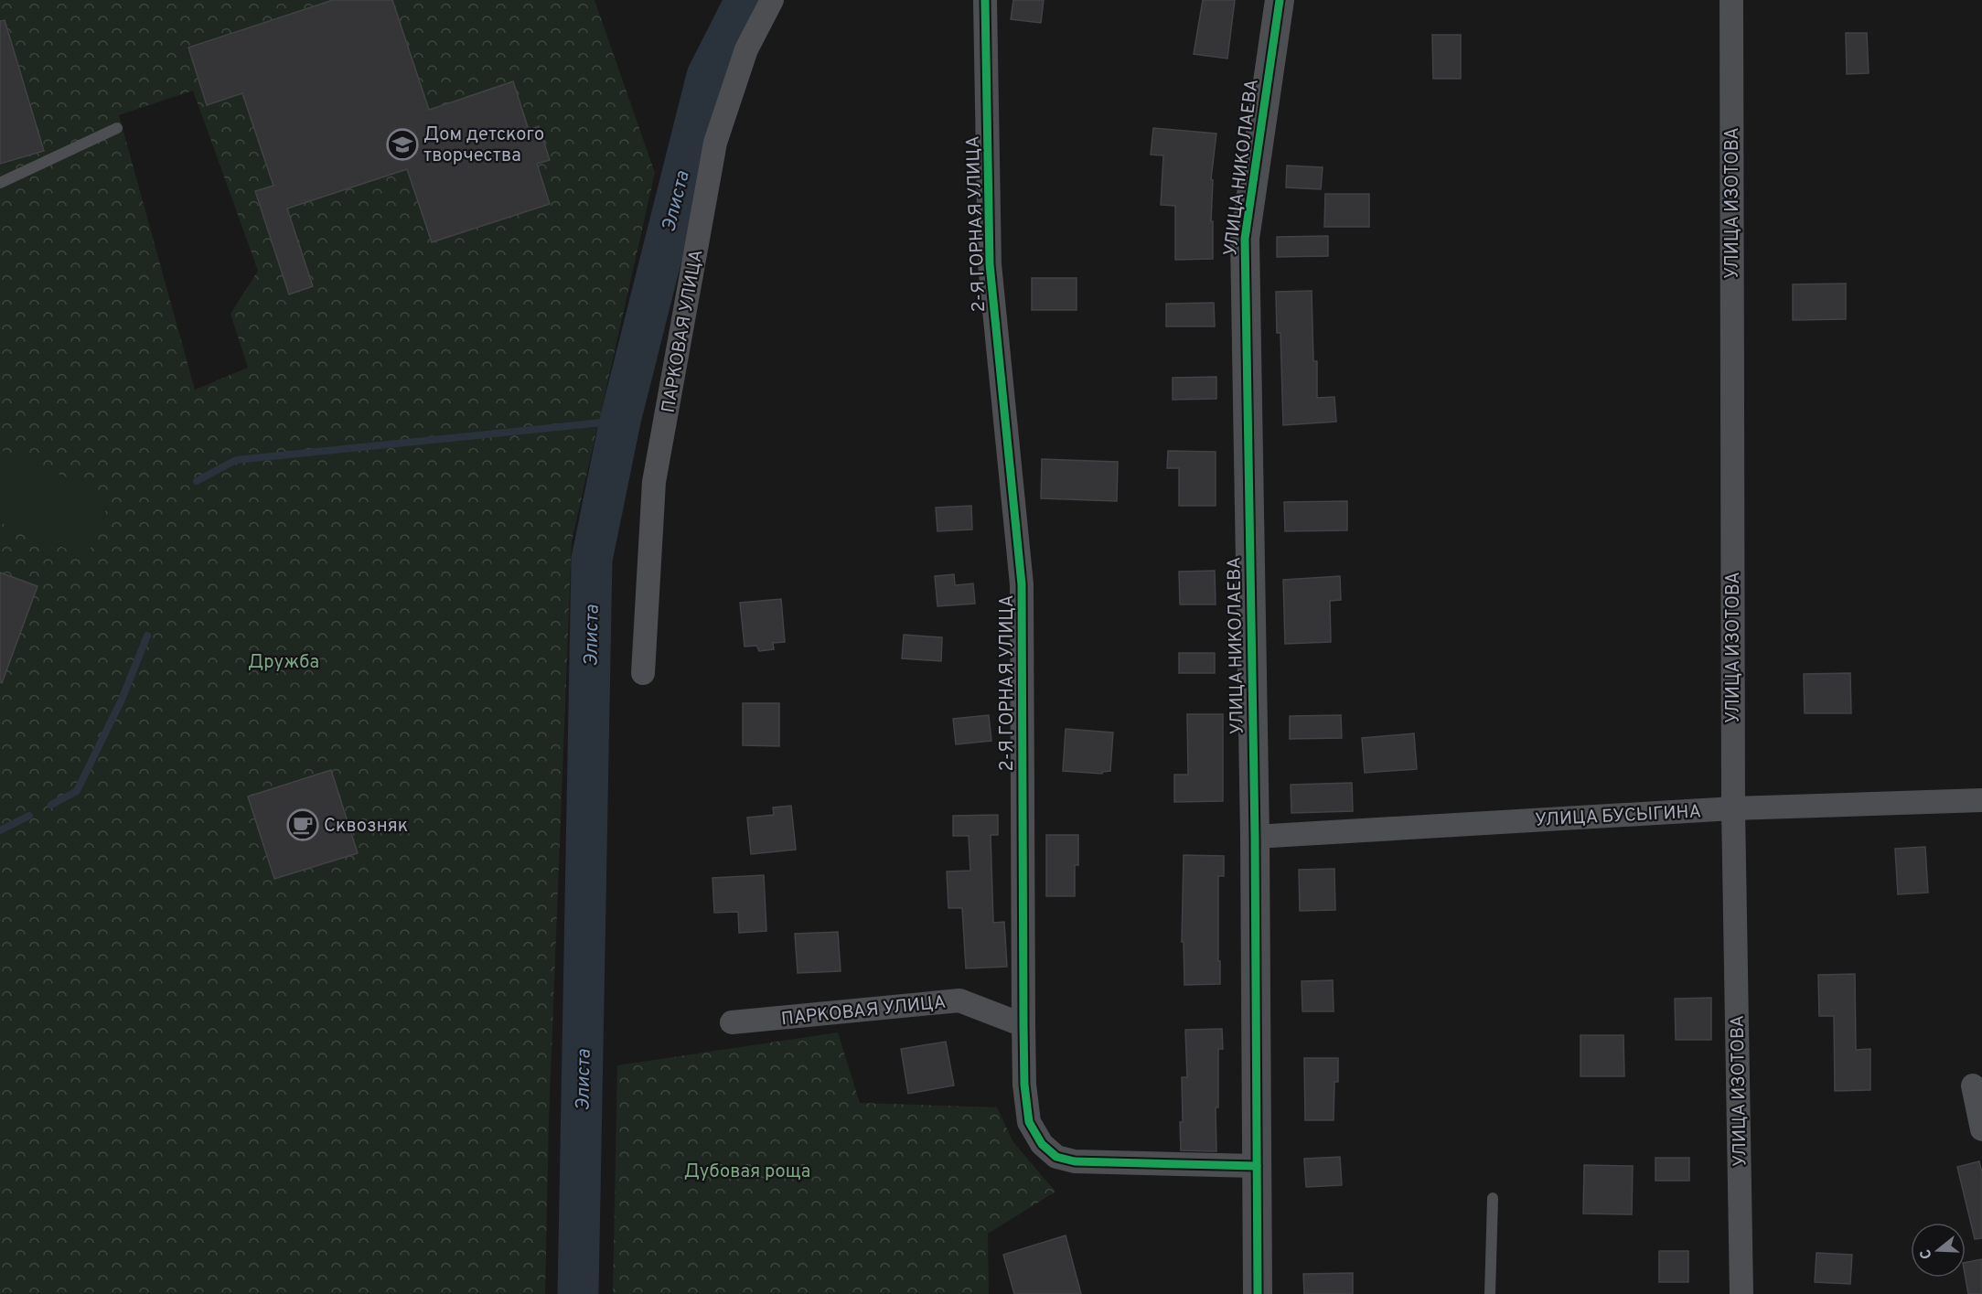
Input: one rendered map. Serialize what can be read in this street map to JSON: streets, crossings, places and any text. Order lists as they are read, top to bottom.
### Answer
{
  "streets": {
    "street": [
      "УЛИЦА НИКОЛАЕВА",
      "УЛИЦА ИЗОТОВА",
      "2-Я ГОРНАЯ УЛИЦА",
      "ПАРКОВАЯ УЛИЦА",
      "УЛИЦА БУСЫГИНА"
    ]
  },
  "crossings": [
    ["УЛИЦА НИКОЛАЕВА", "2-Я ГОРНАЯ УЛИЦА"],
    ["УЛИЦА НИКОЛАЕВА", "УЛИЦА БУСЫГИНА"],
    ["УЛИЦА ИЗОТОВА", "УЛИЦА БУСЫГИНА"],
    ["2-Я ГОРНАЯ УЛИЦА", "ПАРКОВАЯ УЛИЦА"]
  ],
  "water": ["Элиста"],
  "parks": ["Дружба", "Дубовая роща"],
  "places": {
    "school or university": ["Дом детского творчества"],
    "cafe": ["Сквозняк"]
  },
  "north": "left"
}
